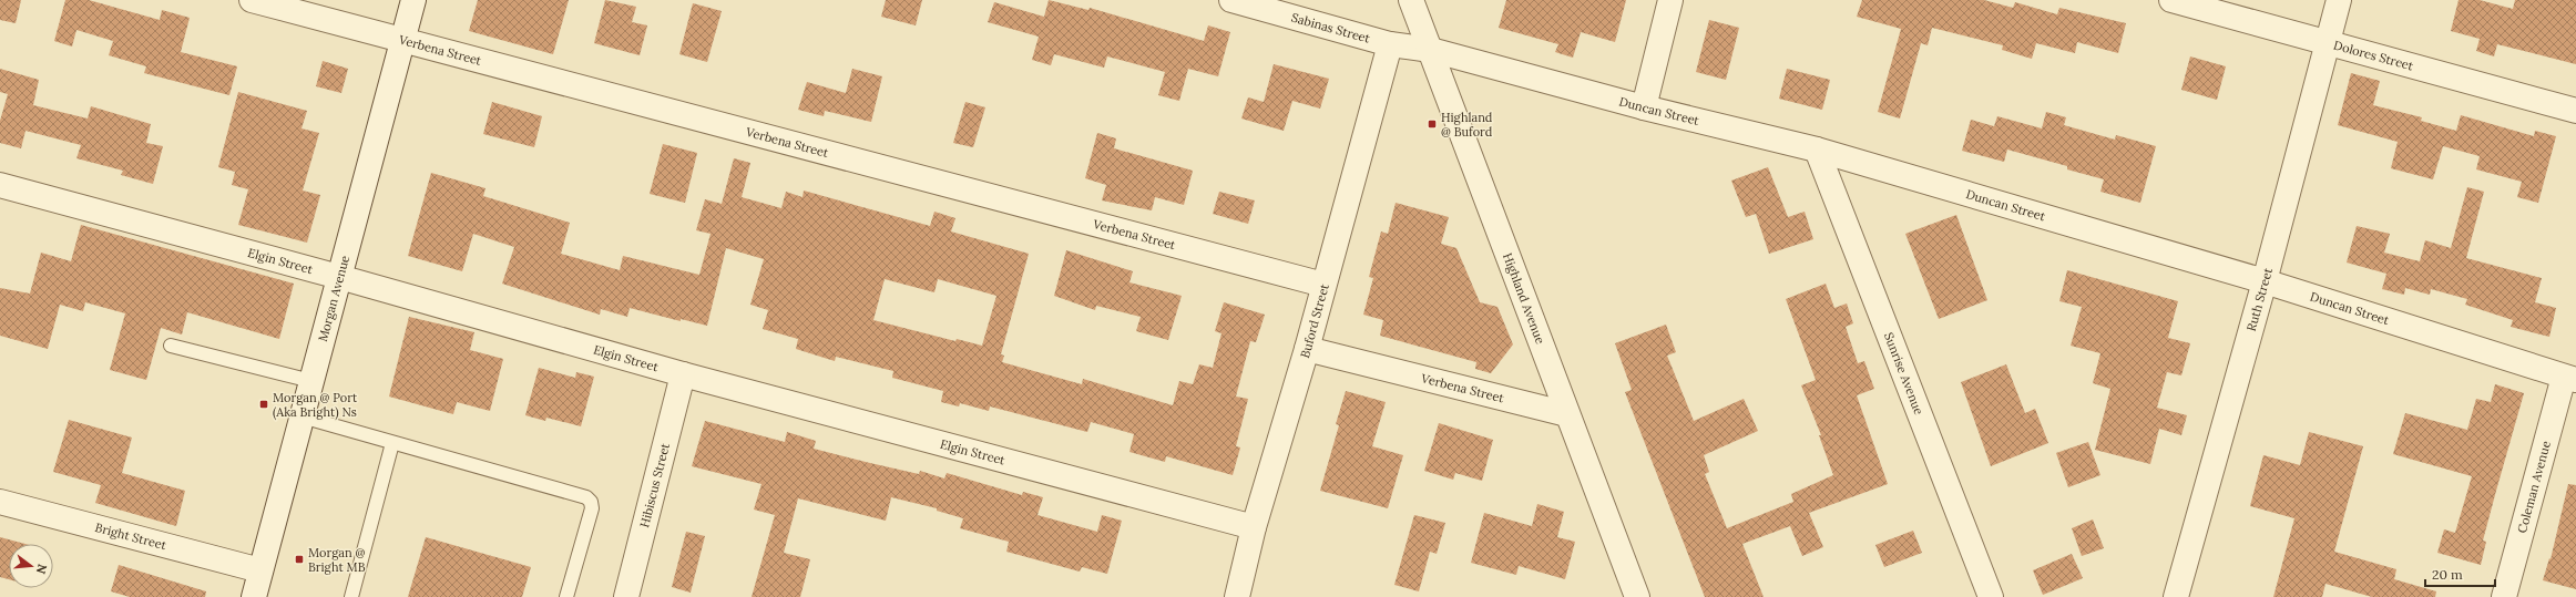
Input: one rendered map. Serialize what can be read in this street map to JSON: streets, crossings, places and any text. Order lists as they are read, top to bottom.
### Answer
{
  "streets": {
    "street": [
      "Sabinas Street",
      "Verbena Street",
      "Dolores Street",
      "Duncan Street",
      "Elgin Street",
      "Morgan Avenue",
      "Highland Avenue",
      "Ruth Street",
      "Buford Street",
      "Sunrise Avenue",
      "Hibiscus Street",
      "Coleman Avenue",
      "Bright Street"
    ]
  },
  "crossings": [
    ["Sabinas Street", "Duncan Street"],
    ["Sabinas Street", "Highland Avenue"],
    ["Sabinas Street", "Buford Street"],
    ["Verbena Street", "Morgan Avenue"],
    ["Verbena Street", "Highland Avenue"],
    ["Verbena Street", "Buford Street"],
    ["Dolores Street", "Ruth Street"],
    ["Duncan Street", "Highland Avenue"],
    ["Duncan Street", "Ruth Street"],
    ["Duncan Street", "Sunrise Avenue"],
    ["Duncan Street", "Coleman Avenue"],
    ["Elgin Street", "Morgan Avenue"],
    ["Elgin Street", "Buford Street"],
    ["Elgin Street", "Hibiscus Street"],
    ["Morgan Avenue", "Bright Street"]
  ],
  "places": {
    "transit": ["Highland @ Buford", "Morgan @ Port (Aka Bright) Ns", "Morgan @ Bright MB"]
  },
  "scale_bar": "20 m",
  "north": "right"
}
